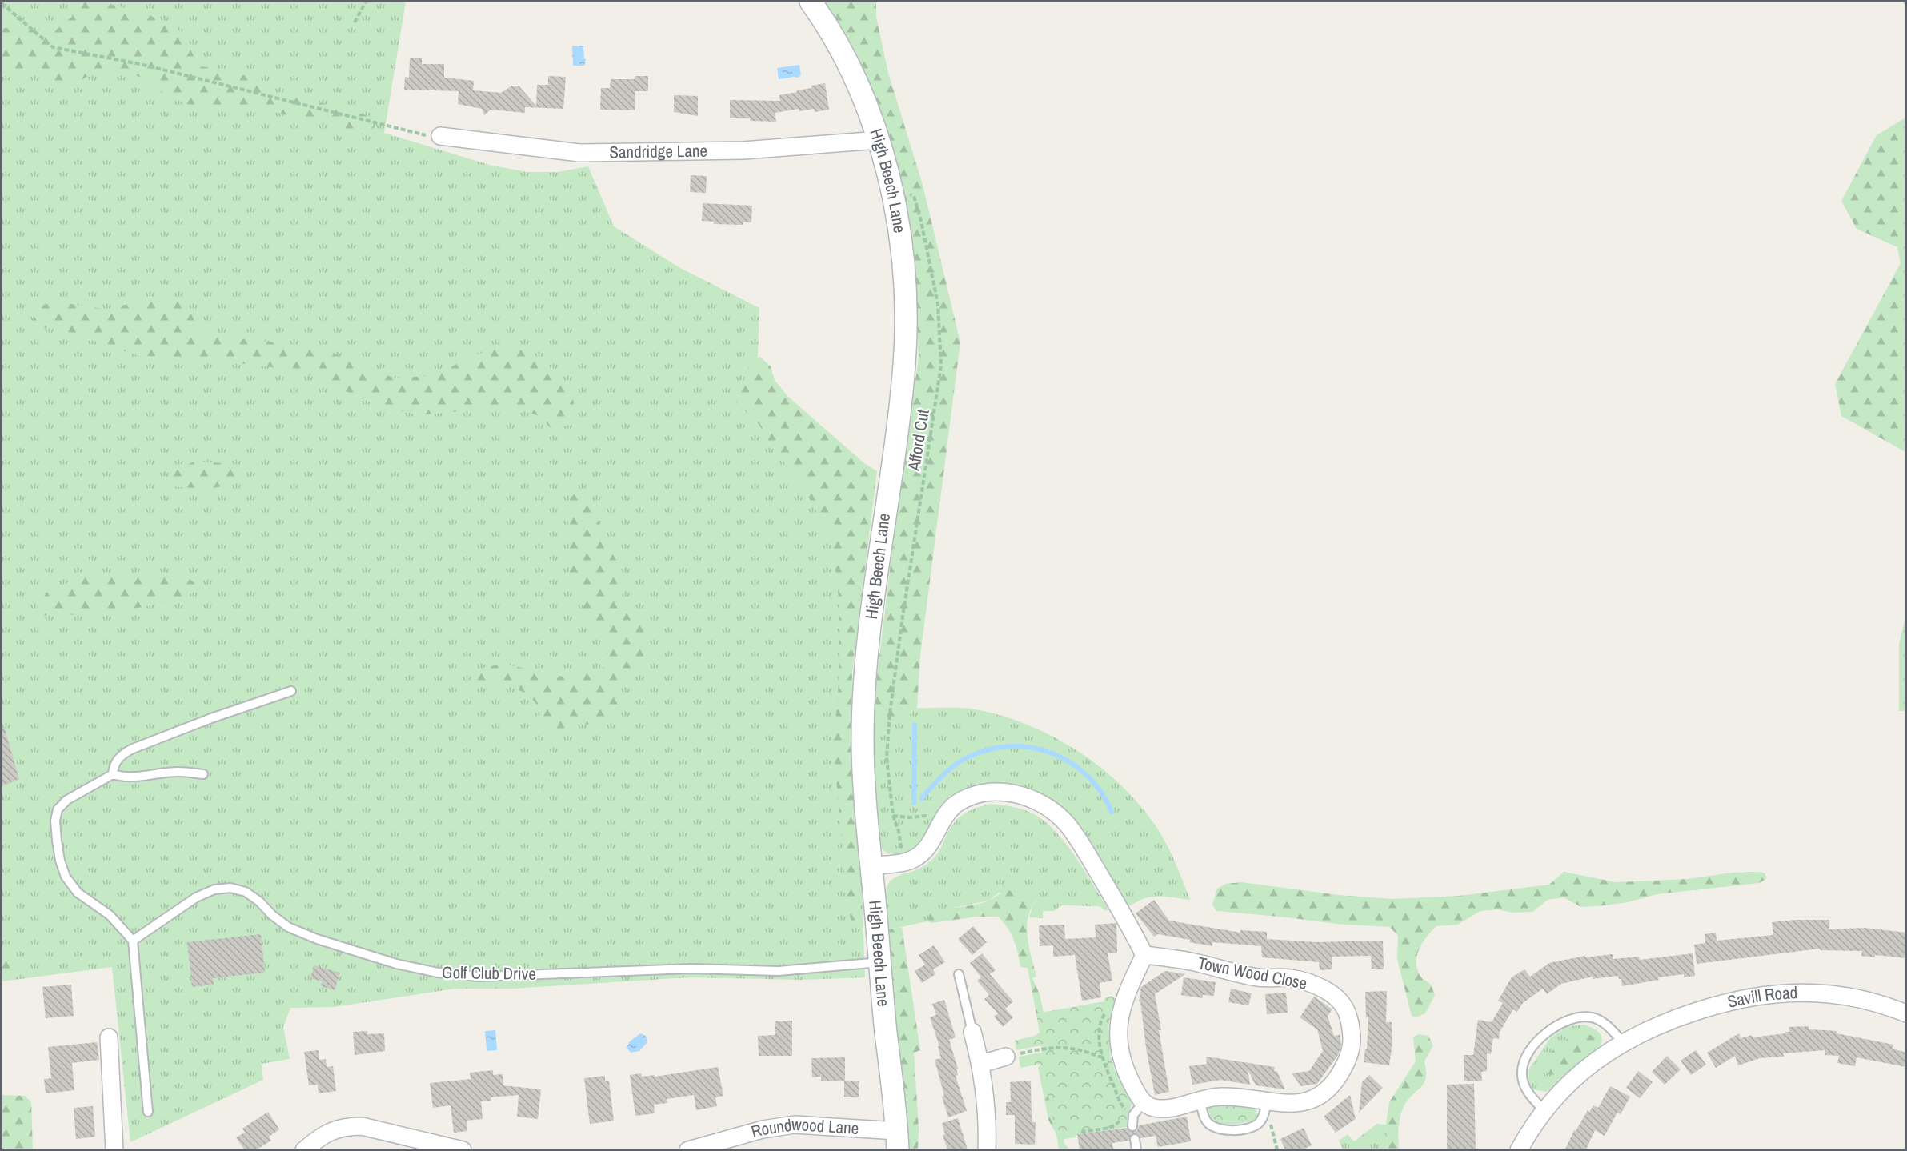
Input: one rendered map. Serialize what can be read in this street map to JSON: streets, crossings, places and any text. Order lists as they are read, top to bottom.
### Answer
{
  "streets": {
    "street": [
      "Sandridge Lane",
      "High Beech Lane",
      "Town Wood Close",
      "Savill Road",
      "Roundwood Lane"
    ],
    "lane": ["Golf Club Drive"],
    "path": ["Afford Cut"]
  },
  "crossings": [
    ["Sandridge Lane", "High Beech Lane"],
    ["High Beech Lane", "Afford Cut"],
    ["High Beech Lane", "Golf Club Drive"],
    ["High Beech Lane", "Roundwood Lane"]
  ]
}
